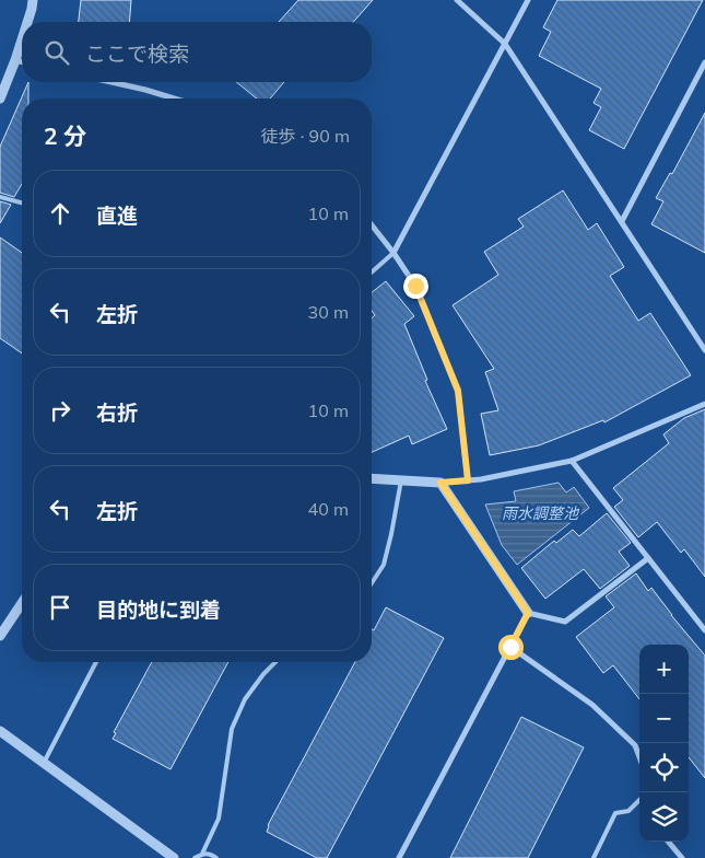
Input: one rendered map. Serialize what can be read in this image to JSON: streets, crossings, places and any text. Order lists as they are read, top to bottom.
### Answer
{
  "water": ["雨水調整池"],
  "page": {
    "search": "ここで検索",
    "heading": ["2 分", "徒歩 · 90 m"],
    "list": [
      ["直進", "10 m"],
      ["左折", "30 m"],
      ["右折", "10 m"],
      ["左折", "40 m"],
      "目的地に到着"
    ],
    "map_buttons": ["+", "−"]
  }
}
